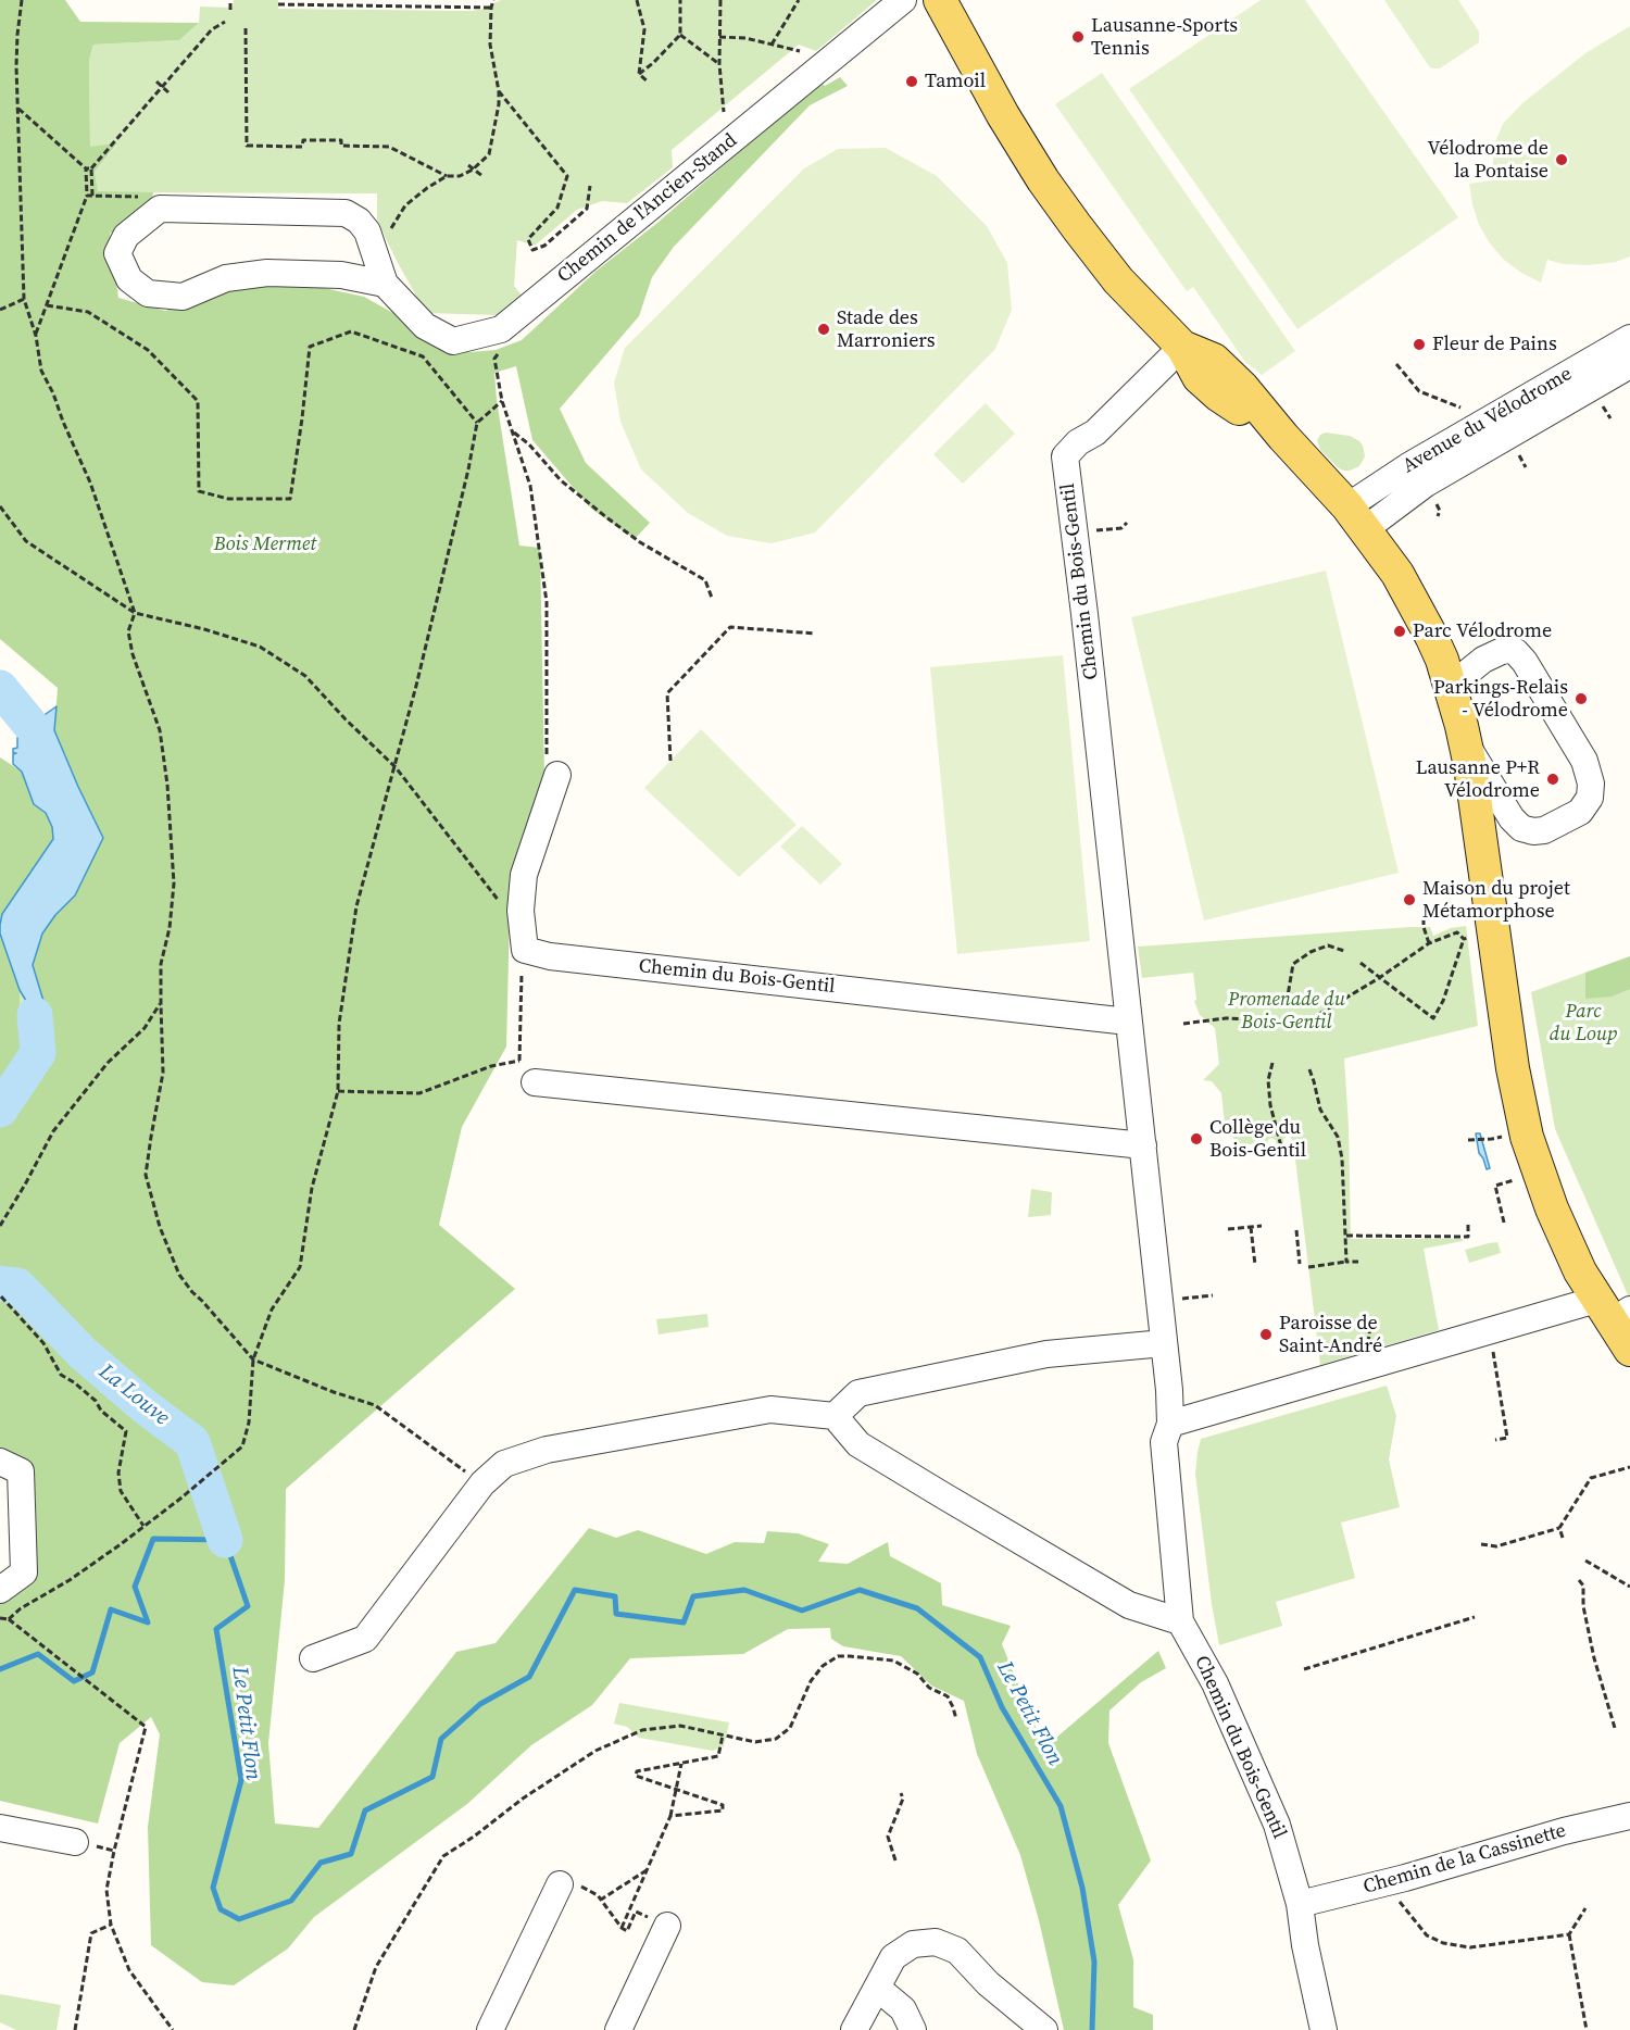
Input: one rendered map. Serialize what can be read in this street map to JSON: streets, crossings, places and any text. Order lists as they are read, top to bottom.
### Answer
{
  "streets": {
    "street": [
      "Chemin de l'Ancien-Stand",
      "Avenue du Vélodrome",
      "Chemin du Bois-Gentil",
      "Chemin de la Cassinette"
    ]
  },
  "crossings": [
    ["Chemin du Bois-Gentil", "Chemin de la Cassinette"]
  ],
  "water": ["La Louve", "Le Petit Flon"],
  "parks": ["Bois Mermet", "Promenade du Bois-Gentil", "Parc du Loup"],
  "places": [
    "Lausanne-Sports Tennis",
    "Tamoil",
    "Vélodrome de la Pontaise",
    "Stade des Marroniers",
    "Fleur de Pains",
    "Parc Vélodrome",
    "Parkings-Relais - Vélodrome",
    "Lausanne P+R Vélodrome",
    "Maison du projet Métamorphose",
    "Collège du Bois-Gentil",
    "Paroisse de Saint-André"
  ]
}
